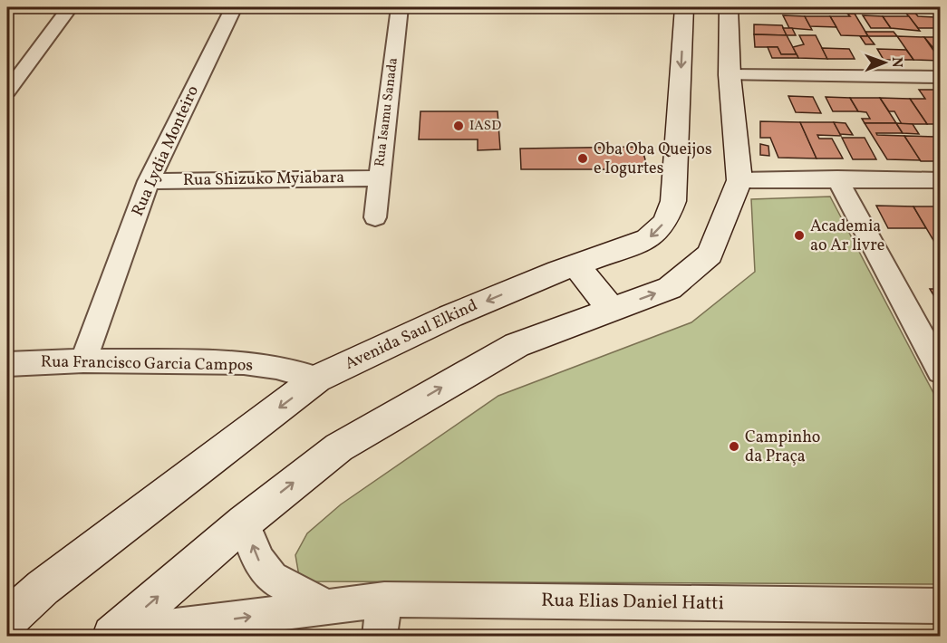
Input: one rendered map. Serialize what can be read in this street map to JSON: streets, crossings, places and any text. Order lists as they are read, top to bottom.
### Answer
{
  "streets": {
    "main road": ["Avenida Saul Elkind"],
    "street": [
      "Rua Isamu Sanada",
      "Rua Lydia Monteiro",
      "Rua Shizuko Myiabara",
      "Rua Francisco Garcia Campos",
      "Rua Elias Daniel Hatti"
    ]
  },
  "crossings": [
    ["Rua Isamu Sanada", "Rua Shizuko Myiabara"],
    ["Rua Lydia Monteiro", "Rua Shizuko Myiabara"],
    ["Rua Lydia Monteiro", "Rua Francisco Garcia Campos"],
    ["Avenida Saul Elkind", "Rua Francisco Garcia Campos"]
  ],
  "places": [
    "IASD",
    "Oba Oba Queijos e Iogurtes",
    "Academia ao Ar livre",
    "Campinho da Praça"
  ],
  "north": "right"
}
